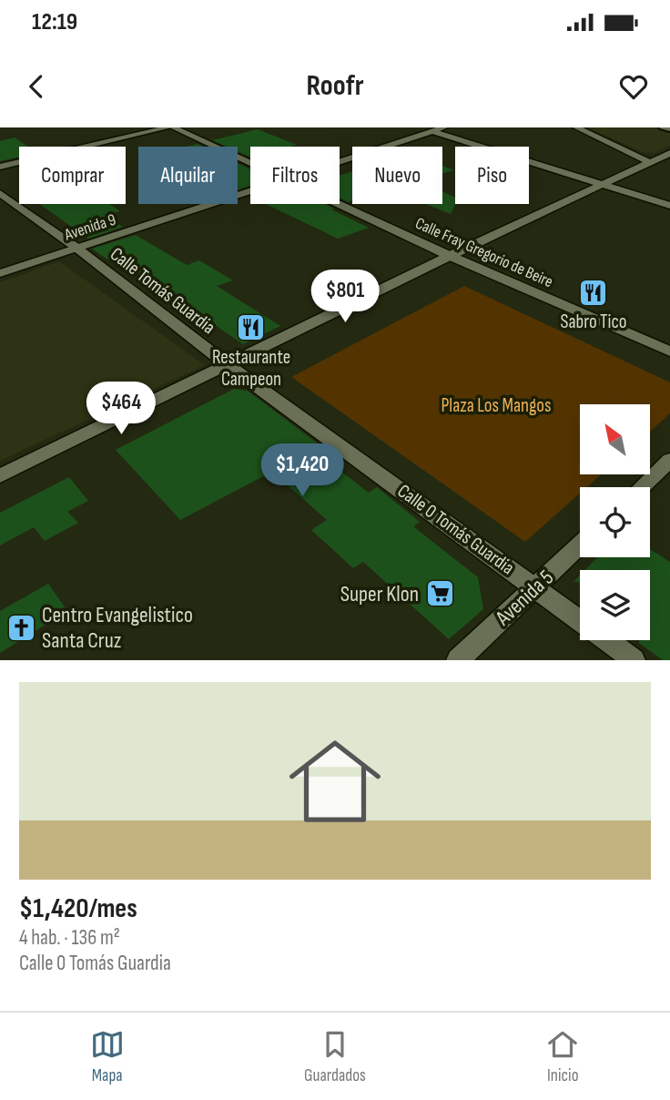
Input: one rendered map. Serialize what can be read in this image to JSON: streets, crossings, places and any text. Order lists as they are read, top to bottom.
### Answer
{
  "streets": {
    "street": [
      "Avenida 9",
      "Calle Fray Gregorio de Beire",
      "Calle Tomás Guardia",
      "Calle 0 Tomás Guardia",
      "Avenida 5"
    ]
  },
  "crossings": [
    ["Avenida 9", "Calle Tomás Guardia"],
    ["Calle Tomás Guardia", "Calle 0 Tomás Guardia"],
    ["Calle 0 Tomás Guardia", "Avenida 5"]
  ],
  "parks": ["Plaza Los Mangos"],
  "places": {
    "restaurant": ["Sabro Tico", "Restaurante Campeon"],
    "supermarket": ["Super Klon"],
    "church": ["Centro Evangelistico Santa Cruz"]
  },
  "north": "top left",
  "page": {
    "status": "12:19",
    "header": "Roofr",
    "chip": [
      "Comprar",
      "Alquilar",
      "Filtros",
      "Nuevo",
      "Piso"
    ],
    "price": ["$801", "$464", "$1,420"],
    "list": [
      {
        "name": "$1,420/mes",
        "note": "4 hab. · 136 m² · Calle 0 Tomás Guardia"
      }
    ],
    "tabs": ["Mapa", "Guardados", "Inicio"]
  }
}
